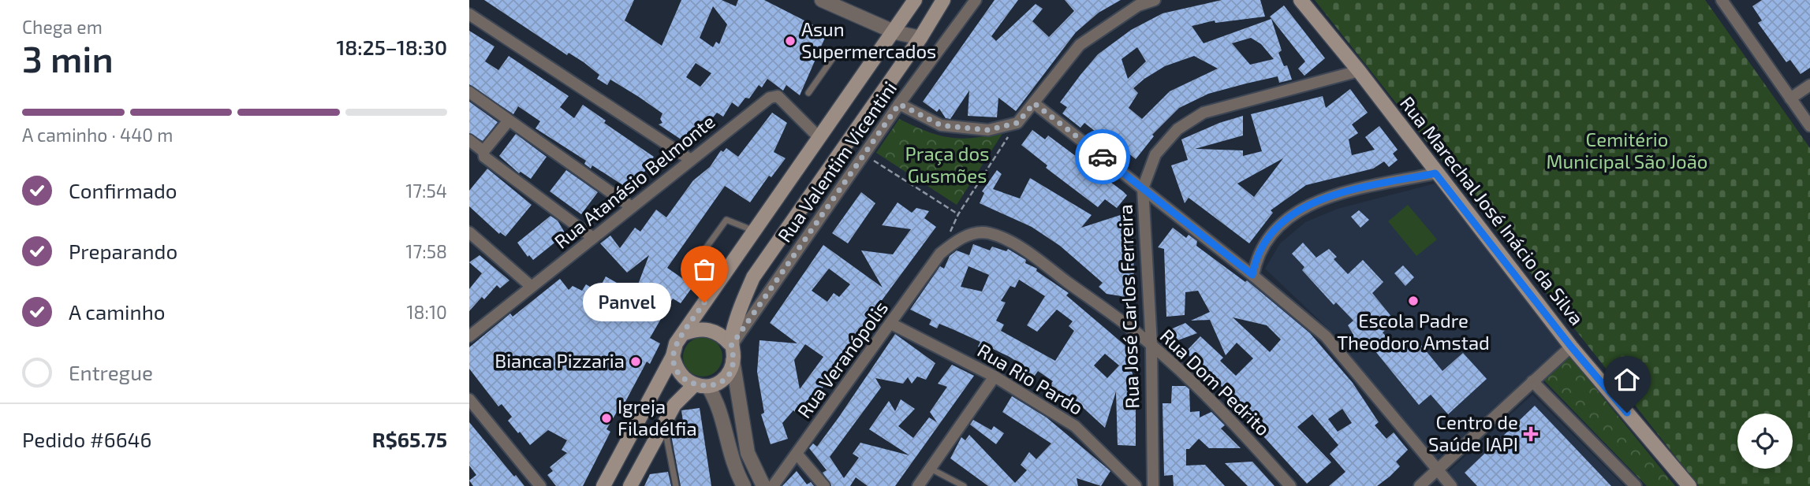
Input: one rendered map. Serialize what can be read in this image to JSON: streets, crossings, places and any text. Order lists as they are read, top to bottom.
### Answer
{
  "streets": {
    "main road": ["Rua Marechal José Inácio da Silva"],
    "street": [
      "Rua Valentim Vicentini",
      "Rua Atanásio Belmonte",
      "Rua José Carlos Ferreira",
      "Rua Veranópolis",
      "Rua Rio Pardo",
      "Rua Dom Pedrito"
    ]
  },
  "crossings": [
    ["Rua Marechal José Inácio da Silva", "Rua José Carlos Ferreira"],
    ["Rua José Carlos Ferreira", "Rua Dom Pedrito"],
    ["Rua Veranópolis", "Rua Rio Pardo"],
    ["Rua Veranópolis", "Rua Dom Pedrito"]
  ],
  "parks": ["Cemitério Municipal São João", "Praça dos Gusmões"],
  "places": {
    "other": [
      "Asun Supermercados",
      "Escola Padre Theodoro Amstad",
      "Panvel",
      "Bianca Pizzaria",
      "Igreja Filadélfia"
    ],
    "health": ["Centro de Saúde IAPI"]
  },
  "page": {
    "heading": ["3 min", "Chega em", "18:25–18:30"],
    "panel": ["Pedido #6646", "R$65.75"],
    "bar": "A caminho · 440 m",
    "list": [
      ["Confirmado", "17:54"],
      ["Preparando", "17:58"],
      ["A caminho", "18:10"],
      "Entregue"
    ],
    "bubble": "Panvel"
  }
}
